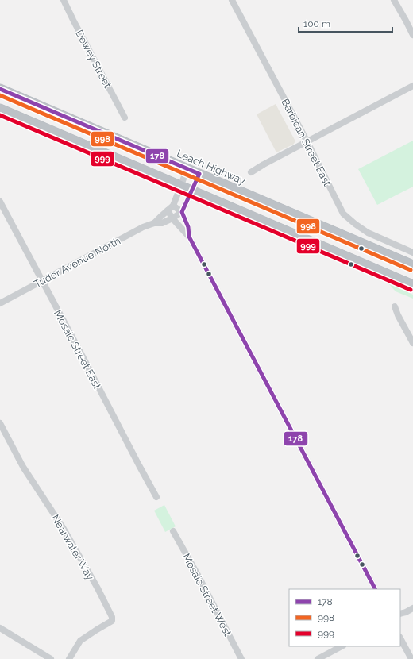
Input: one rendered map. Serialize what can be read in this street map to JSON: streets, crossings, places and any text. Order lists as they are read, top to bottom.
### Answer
{
  "streets": {
    "highway": ["Leach Highway"],
    "street": [
      "Dewey Street",
      "Barbican Street East",
      "Tudor Avenue North",
      "Mosaic Street East",
      "Nearwater Way",
      "Mosaic Street West"
    ]
  },
  "crossings": [
    ["Leach Highway", "Tudor Avenue North"],
    ["Tudor Avenue North", "Mosaic Street East"]
  ],
  "lines": ["transit line 178", "transit line 998", "transit line 999"],
  "legend": ["178", "998", "999"],
  "scale_bar": "100 m"
}
